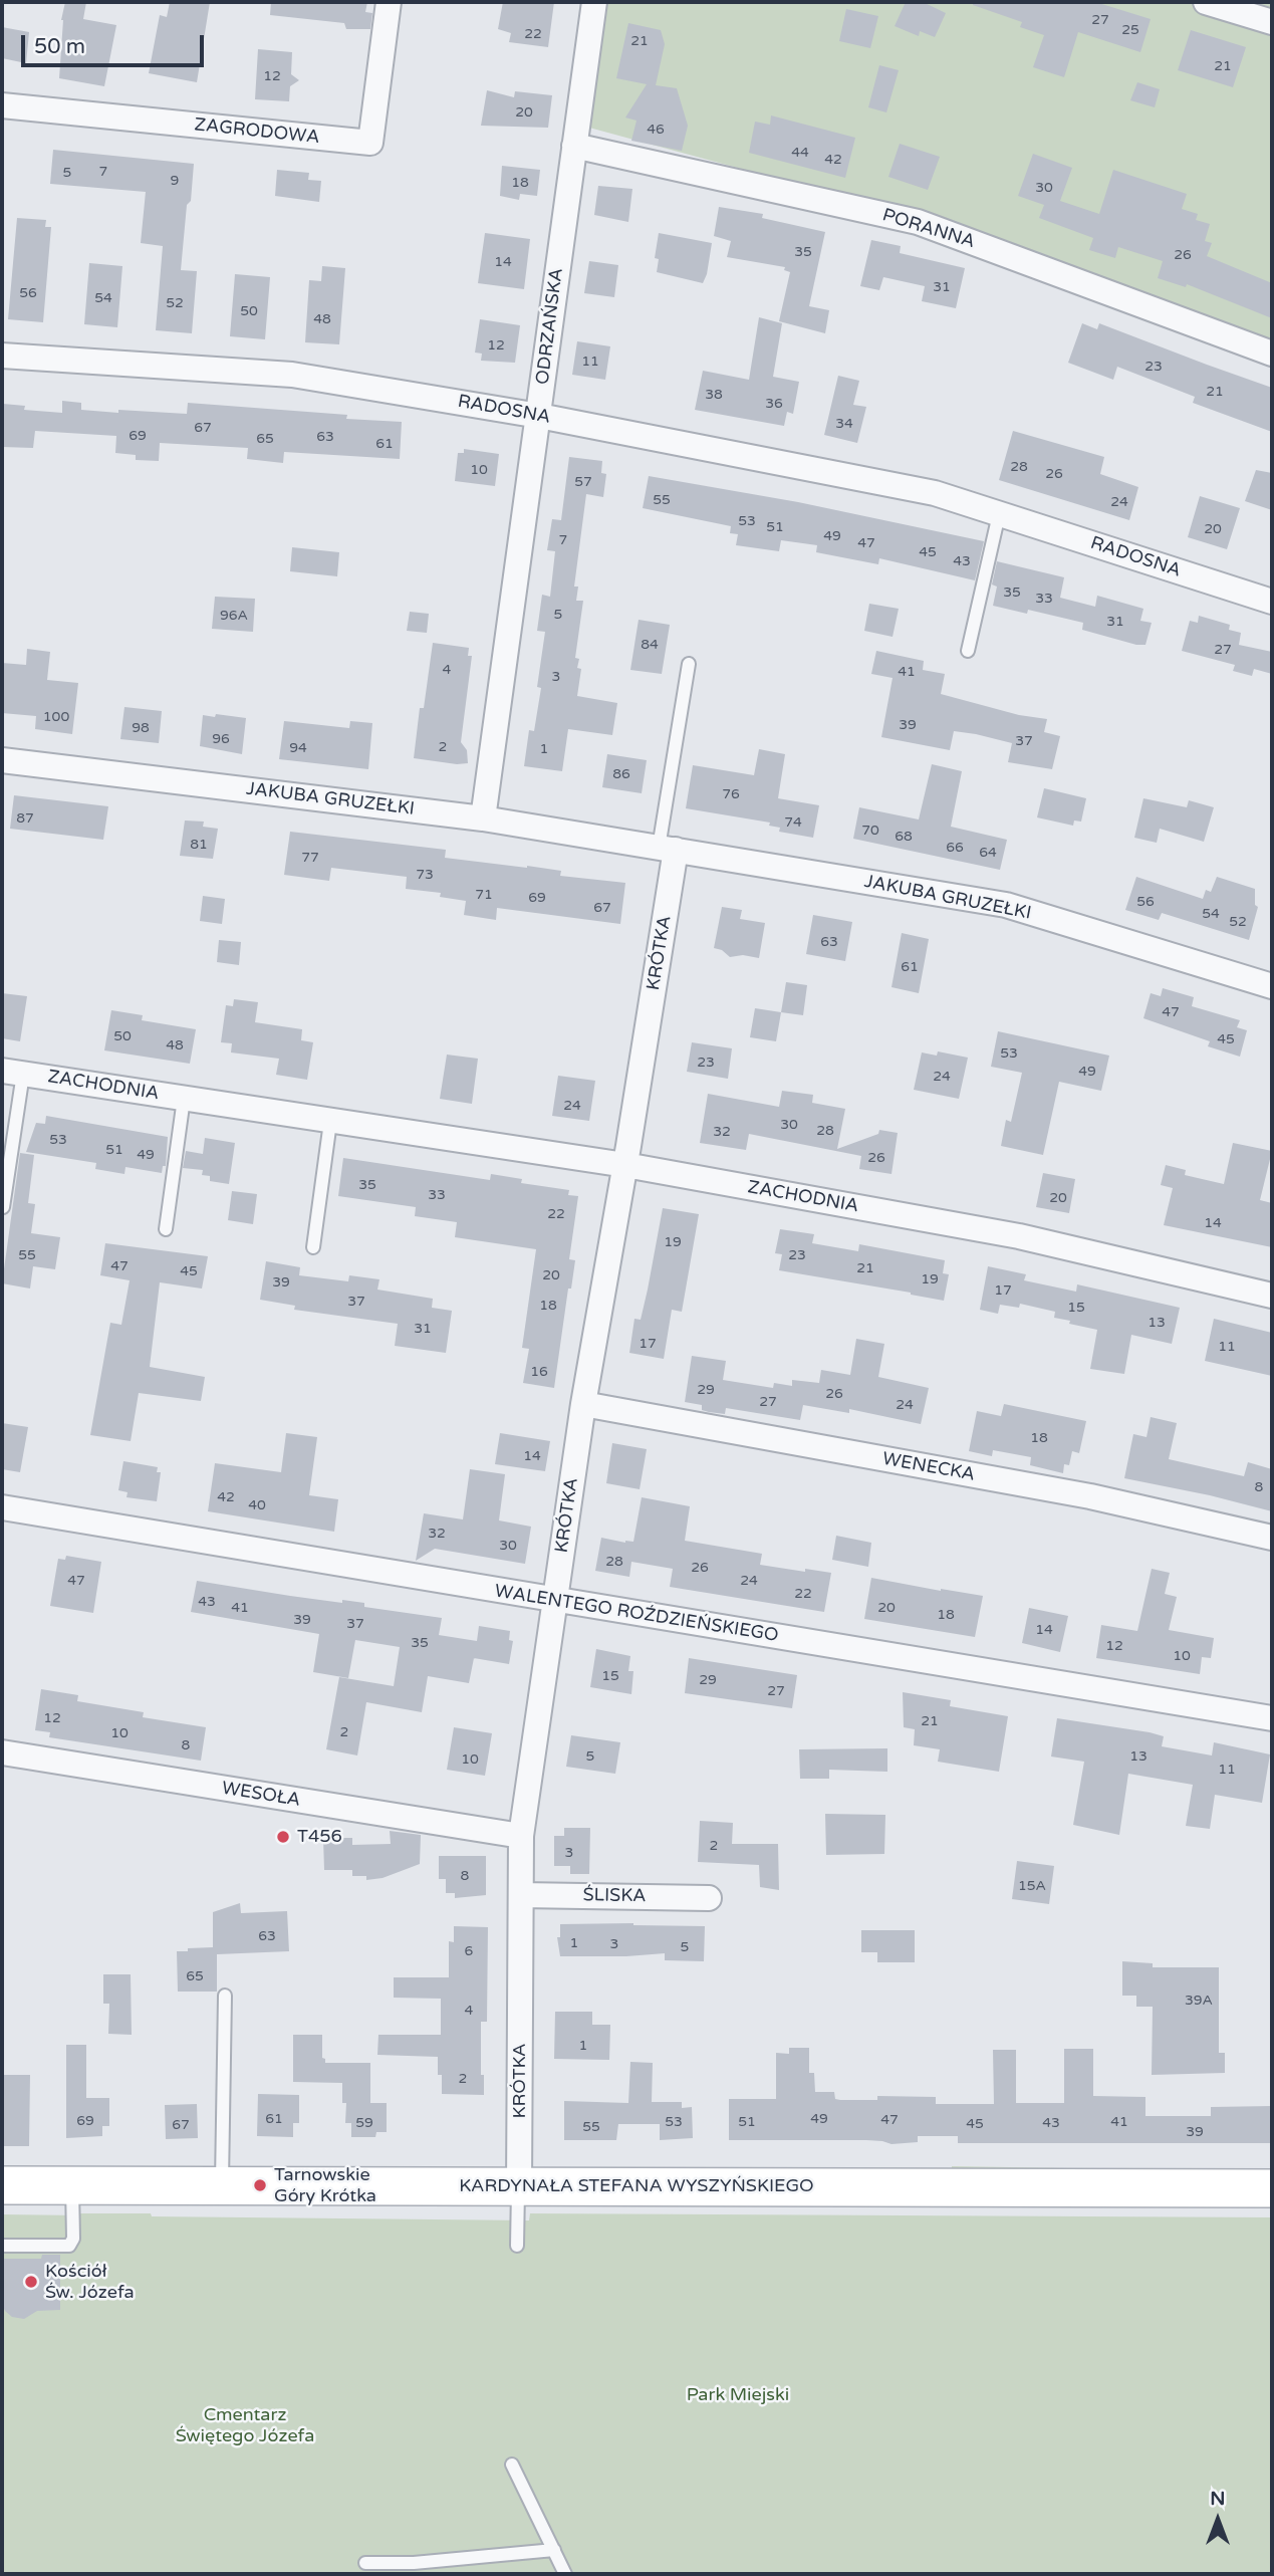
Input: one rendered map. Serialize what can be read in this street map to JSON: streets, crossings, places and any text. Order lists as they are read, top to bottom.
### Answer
{
  "streets": {
    "street": [
      "ZAGRODOWA",
      "PORANNA",
      "ODRZAŃSKA",
      "RADOSNA",
      "JAKUBA GRUZEŁKI",
      "KRÓTKA",
      "ZACHODNIA",
      "WENECKA",
      "WALENTEGO ROŹDZIEŃSKIEGO",
      "WESOŁA",
      "ŚLISKA",
      "KARDYNAŁA STEFANA WYSZYŃSKIEGO"
    ]
  },
  "crossings": [
    ["PORANNA", "ODRZAŃSKA"],
    ["ODRZAŃSKA", "RADOSNA"],
    ["ODRZAŃSKA", "JAKUBA GRUZEŁKI"],
    ["JAKUBA GRUZEŁKI", "KRÓTKA"],
    ["KRÓTKA", "ZACHODNIA"],
    ["KRÓTKA", "WENECKA"],
    ["KRÓTKA", "WALENTEGO ROŹDZIEŃSKIEGO"],
    ["KRÓTKA", "WESOŁA"],
    ["KRÓTKA", "ŚLISKA"],
    ["KRÓTKA", "KARDYNAŁA STEFANA WYSZYŃSKIEGO"]
  ],
  "parks": ["Park Miejski", "Cmentarz Świętego Józefa"],
  "places": ["T456", "Tarnowskie Góry Krótka", "Kościół Św. Józefa"],
  "house_numbers": [
    "27",
    "25",
    "22",
    "21",
    "21",
    "12",
    "20",
    "46",
    "44",
    "42",
    "7",
    "5",
    "9",
    "18",
    "30",
    "35",
    "26",
    "14",
    "31",
    "56",
    "54",
    "52",
    "50",
    "48",
    "12",
    "11",
    "23",
    "21",
    "38",
    "36",
    "34",
    "67",
    "69",
    "63",
    "65",
    "61",
    "28",
    "10",
    "26",
    "57",
    "55",
    "24",
    "53",
    "51",
    "20",
    "49",
    "7",
    "47",
    "45",
    "43",
    "35",
    "33",
    "5",
    "96A",
    "31",
    "84",
    "27",
    "4",
    "41",
    "3",
    "100",
    "39",
    "98",
    "96",
    "37",
    "2",
    "94",
    "1",
    "86",
    "76",
    "87",
    "74",
    "70",
    "68",
    "81",
    "66",
    "64",
    "77",
    "73",
    "71",
    "69",
    "56",
    "67",
    "54",
    "52",
    "63",
    "61",
    "47",
    "50",
    "45",
    "48",
    "53",
    "23",
    "49",
    "24",
    "24",
    "30",
    "28",
    "32",
    "53",
    "51",
    "49",
    "26",
    "35",
    "33",
    "20",
    "22",
    "14",
    "19",
    "55",
    "23",
    "47",
    "21",
    "45",
    "20",
    "19",
    "39",
    "17",
    "37",
    "18",
    "15",
    "13",
    "31",
    "17",
    "11",
    "16",
    "29",
    "26",
    "27",
    "24",
    "18",
    "14",
    "8",
    "42",
    "40",
    "32",
    "30",
    "28",
    "26",
    "47",
    "24",
    "22",
    "43",
    "41",
    "20",
    "18",
    "39",
    "37",
    "14",
    "35",
    "12",
    "10",
    "15",
    "29",
    "27",
    "12",
    "21",
    "2",
    "10",
    "8",
    "5",
    "13",
    "10",
    "11",
    "2",
    "3",
    "8",
    "15A",
    "63",
    "1",
    "3",
    "5",
    "6",
    "65",
    "39A",
    "4",
    "1",
    "2",
    "61",
    "49",
    "47",
    "69",
    "53",
    "51",
    "41",
    "59",
    "43",
    "45",
    "67",
    "55",
    "39"
  ],
  "scale_bar": "50 m",
  "north": "top"
}
